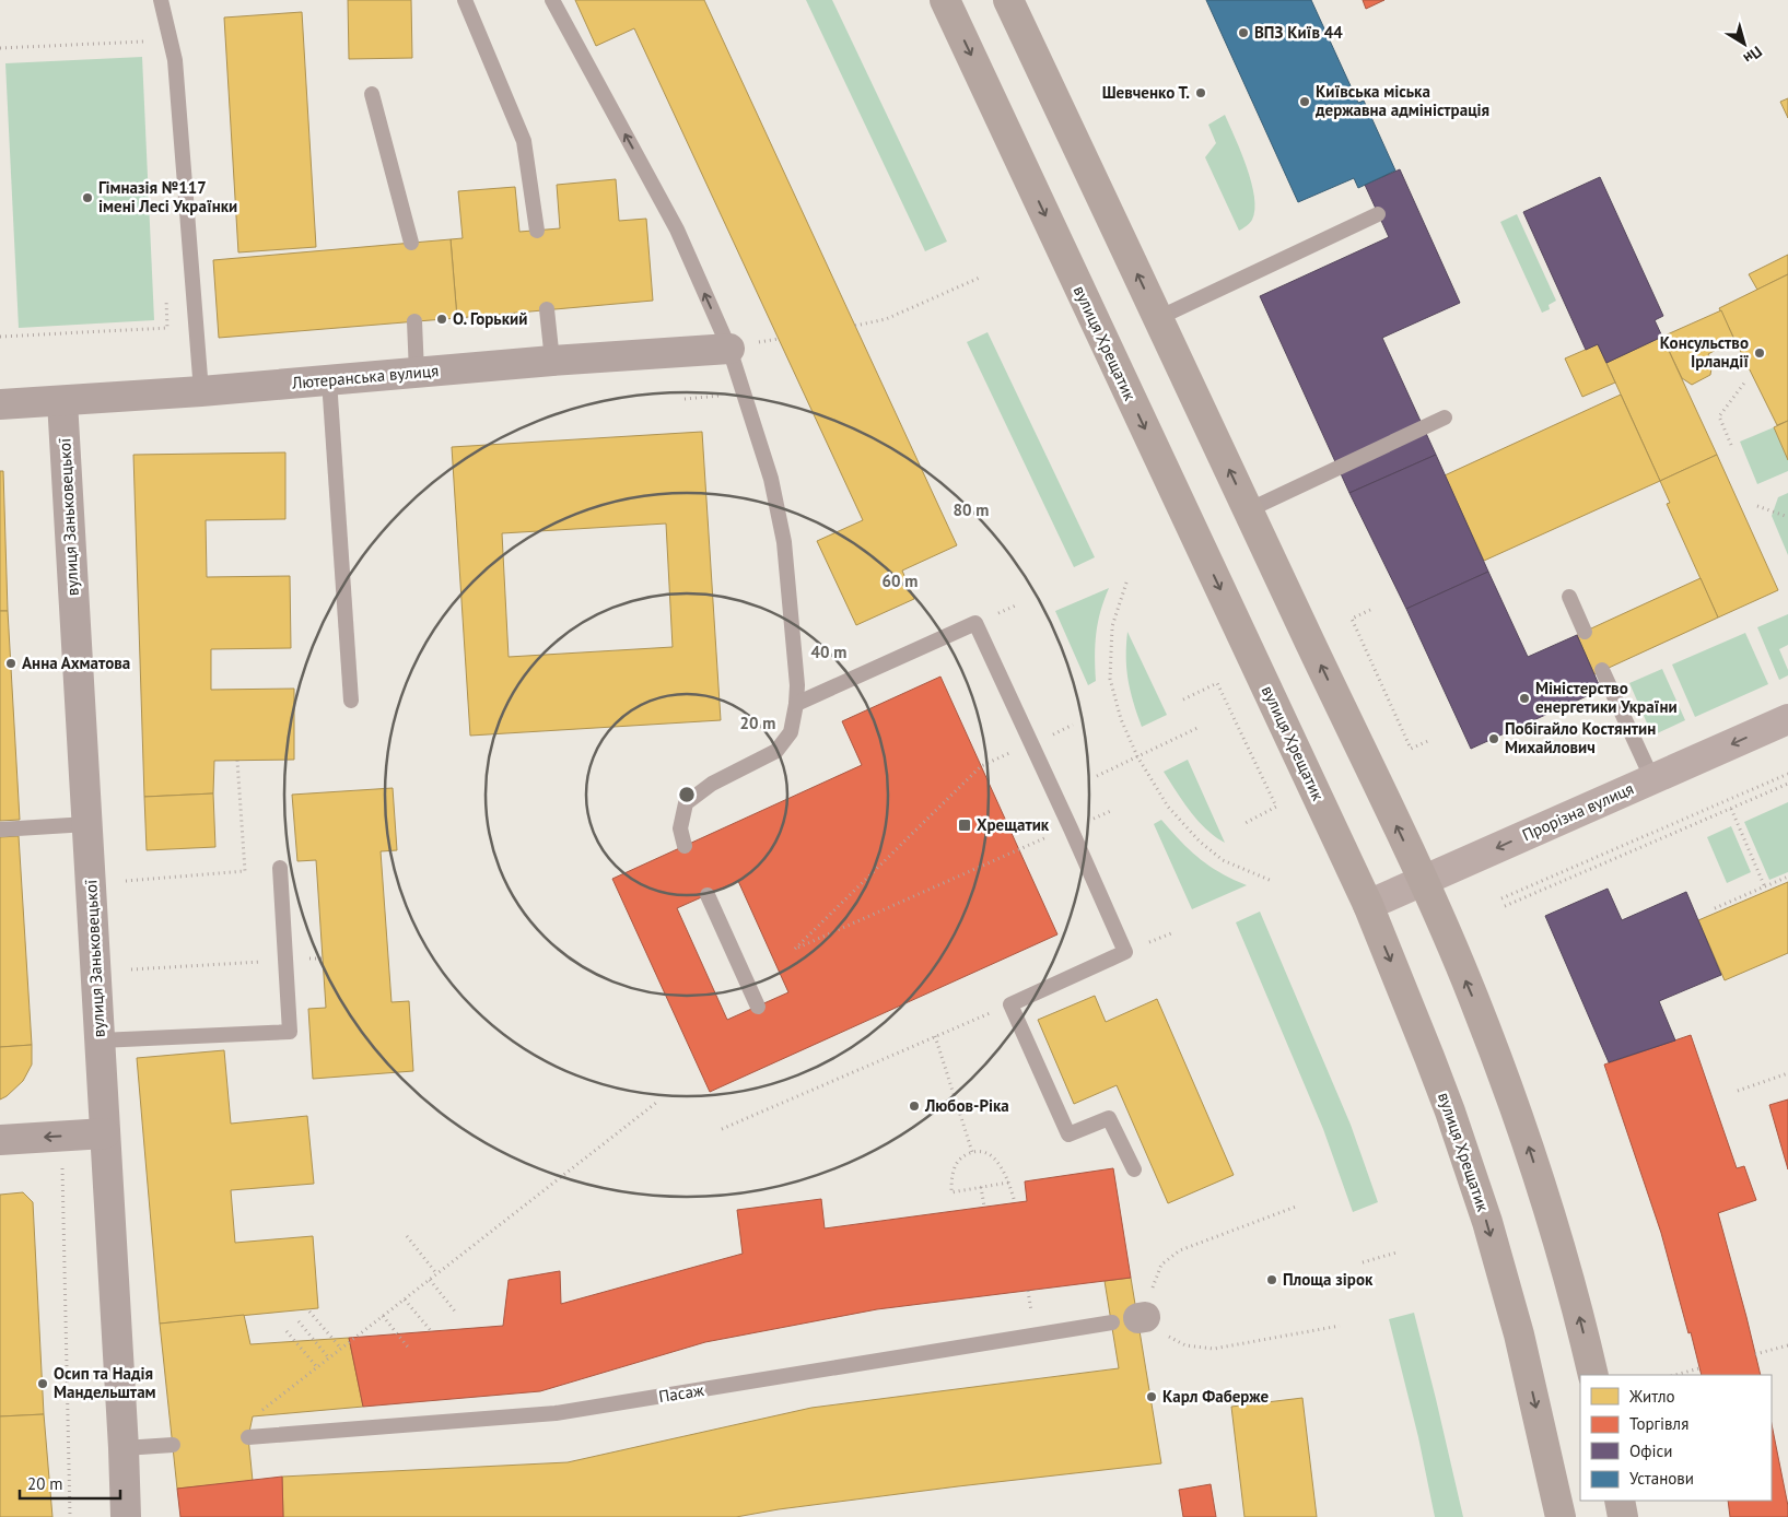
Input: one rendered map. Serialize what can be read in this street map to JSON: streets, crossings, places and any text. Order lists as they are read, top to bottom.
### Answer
{
  "streets": {
    "main road": ["вулиця Хрещатик"],
    "street": ["Лютеранська вулиця", "вулиця Заньковецької", "Прорізна вулиця"],
    "lane": ["Пасаж"]
  },
  "crossings": [
    ["вулиця Хрещатик", "Прорізна вулиця"],
    ["Лютеранська вулиця", "вулиця Заньковецької"]
  ],
  "one_way": ["Прорізна вулиця"],
  "places": {
    "other": [
      "ВПЗ Київ 44",
      "Шевченко Т.",
      "Київська міська державна адміністрація",
      "Гімназія №117 імені Лесі Українки",
      "О. Горький",
      "Консульство Ірландії",
      "Анна Ахматова",
      "Міністерство енергетики України",
      "Побігайло Костянтин Михайлович",
      "Любов-Ріка",
      "Площа зірок",
      "Осип та Надія Мандельштам",
      "Карл Фаберже"
    ],
    "transit": ["Хрещатик"]
  },
  "legend": [
    "Житло",
    "Торгівля",
    "Офіси",
    "Установи"
  ],
  "scale_bar": "20 m",
  "north": "bottom right",
  "rings": [
    "80 m",
    "60 m",
    "40 m",
    "20 m"
  ]
}
